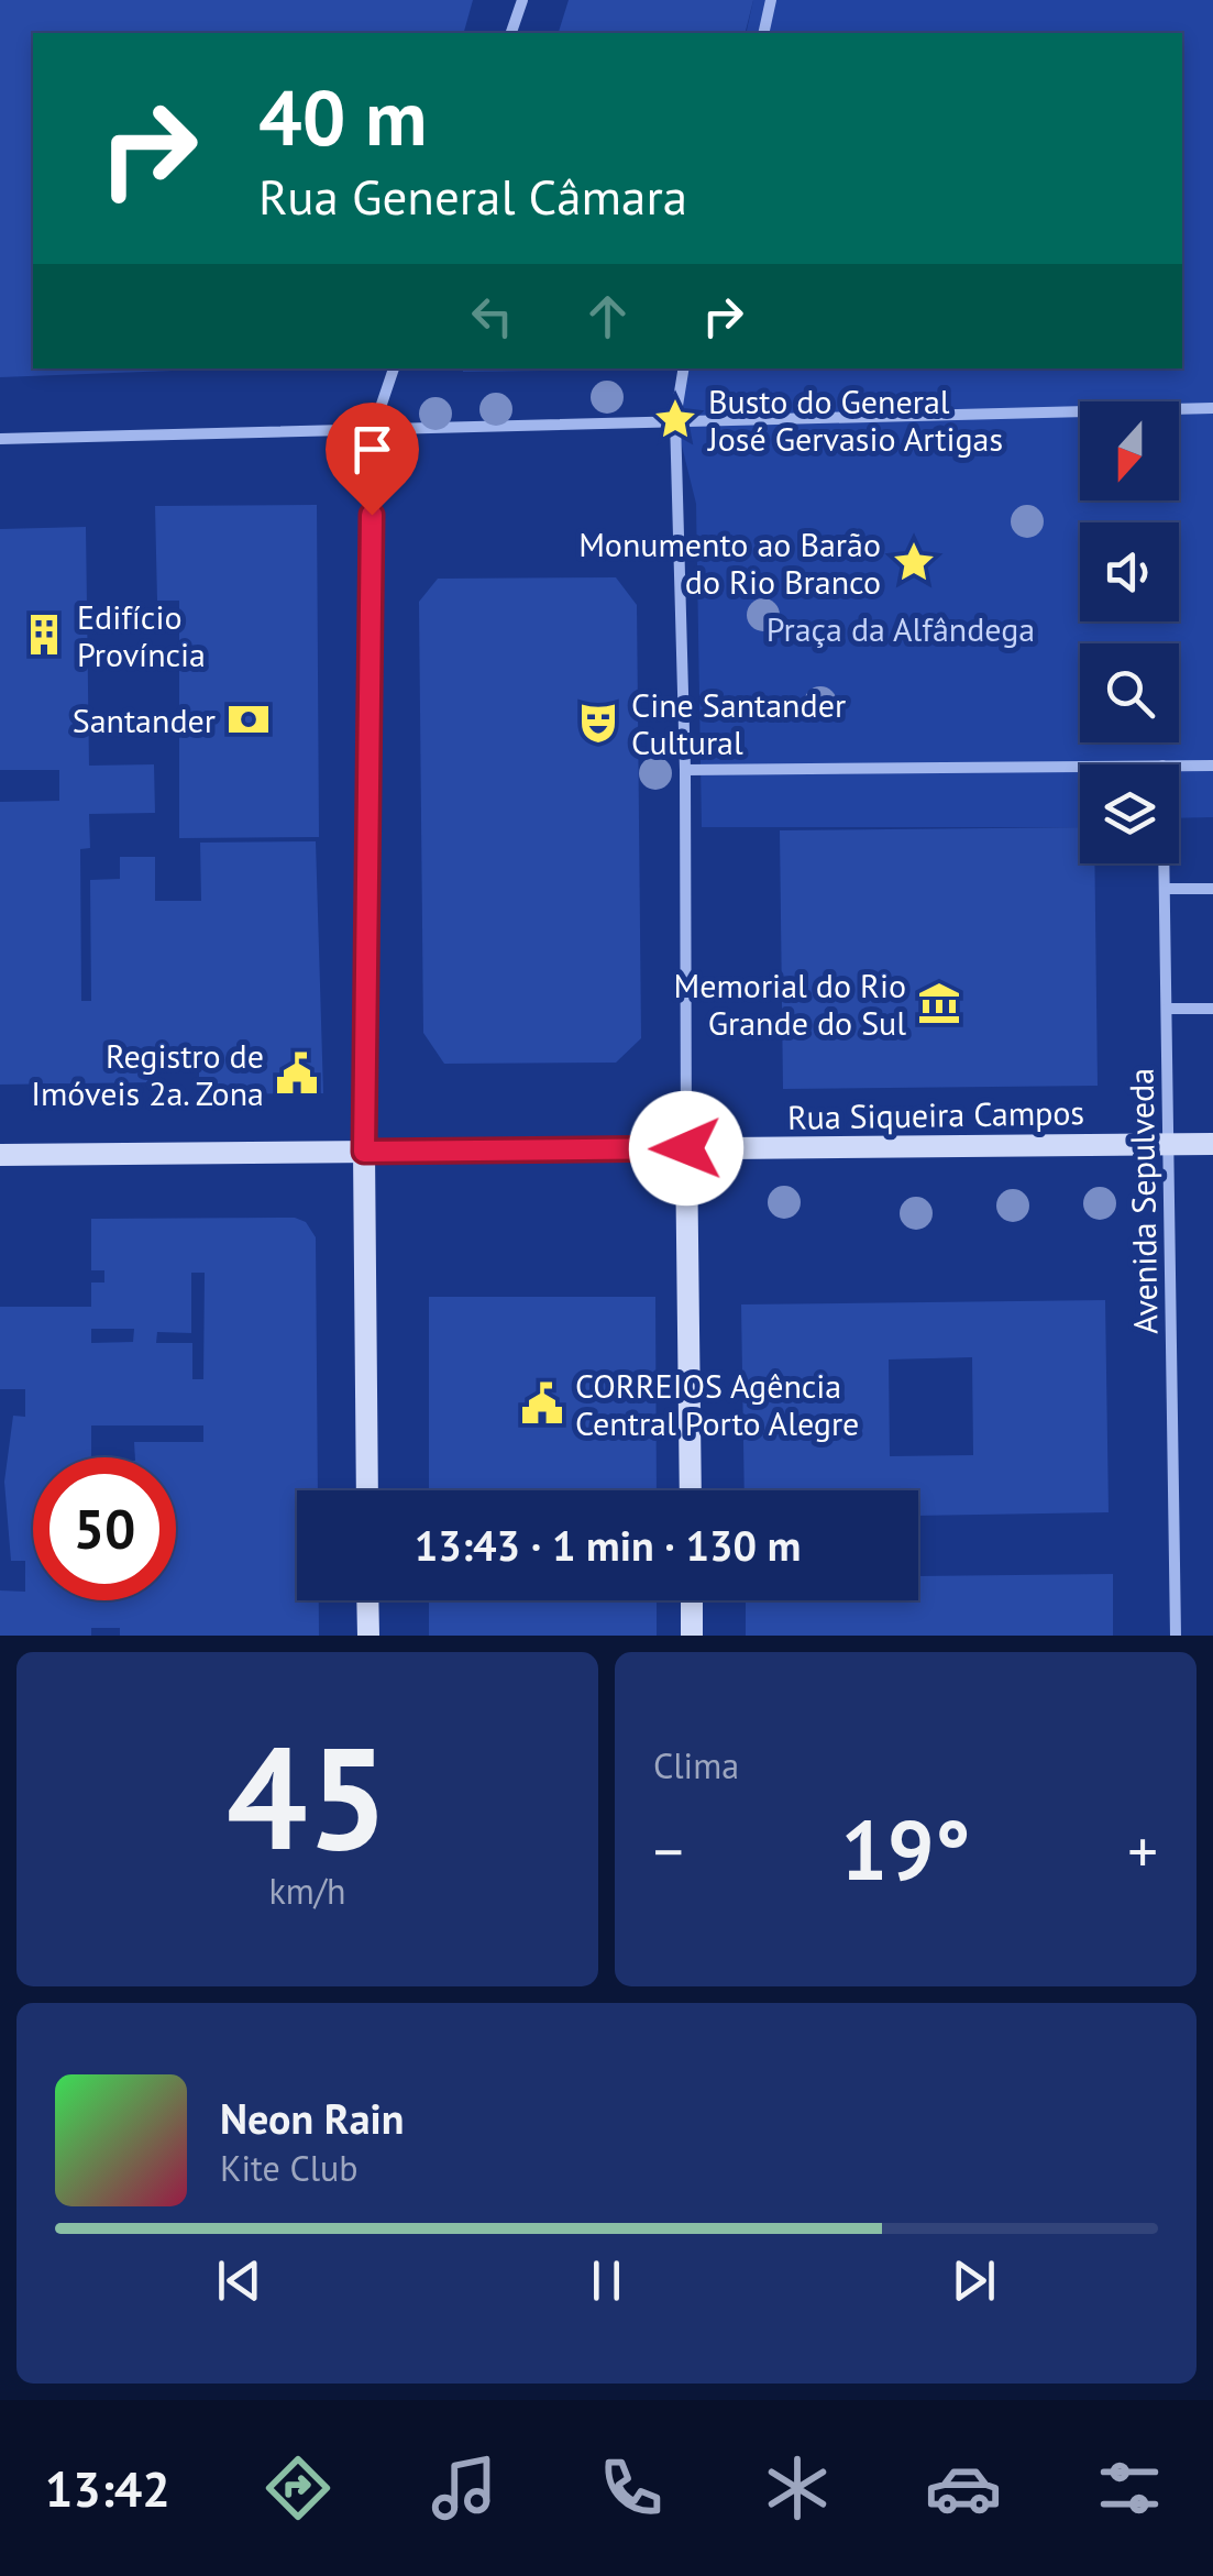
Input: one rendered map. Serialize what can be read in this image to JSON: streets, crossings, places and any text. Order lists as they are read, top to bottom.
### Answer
{
  "streets": {
    "main road": ["Rua Siqueira Campos"],
    "street": ["Avenida Sepulveda"]
  },
  "crossings": [
    ["Rua Siqueira Campos", "Avenida Sepulveda"]
  ],
  "parks": ["Praça da Alfândega"],
  "places": {
    "place": ["Busto do General José Gervasio Artigas", "Monumento ao Barão do Rio Branco"],
    "building": ["Edifício Província"],
    "bank": ["Santander"],
    "theatre": ["Cine Santander Cultural"],
    "museum": ["Memorial do Rio Grande do Sul"],
    "public building": ["Registro de Imóveis 2a. Zona", "CORREIOS Agência Central Porto Alegre"]
  },
  "north": "bottom",
  "page": {
    "turn": ["40 m", "Rua General Câmara"],
    "limit": "50",
    "trip": "13:43 · 1 min · 130 m",
    "tile": [
      ["45", "km/h"],
      "Clima"
    ],
    "heat": ["−", "19°", "+"],
    "song": ["Neon Rain", "Kite Club"],
    "tabs": "13:42"
  }
}
